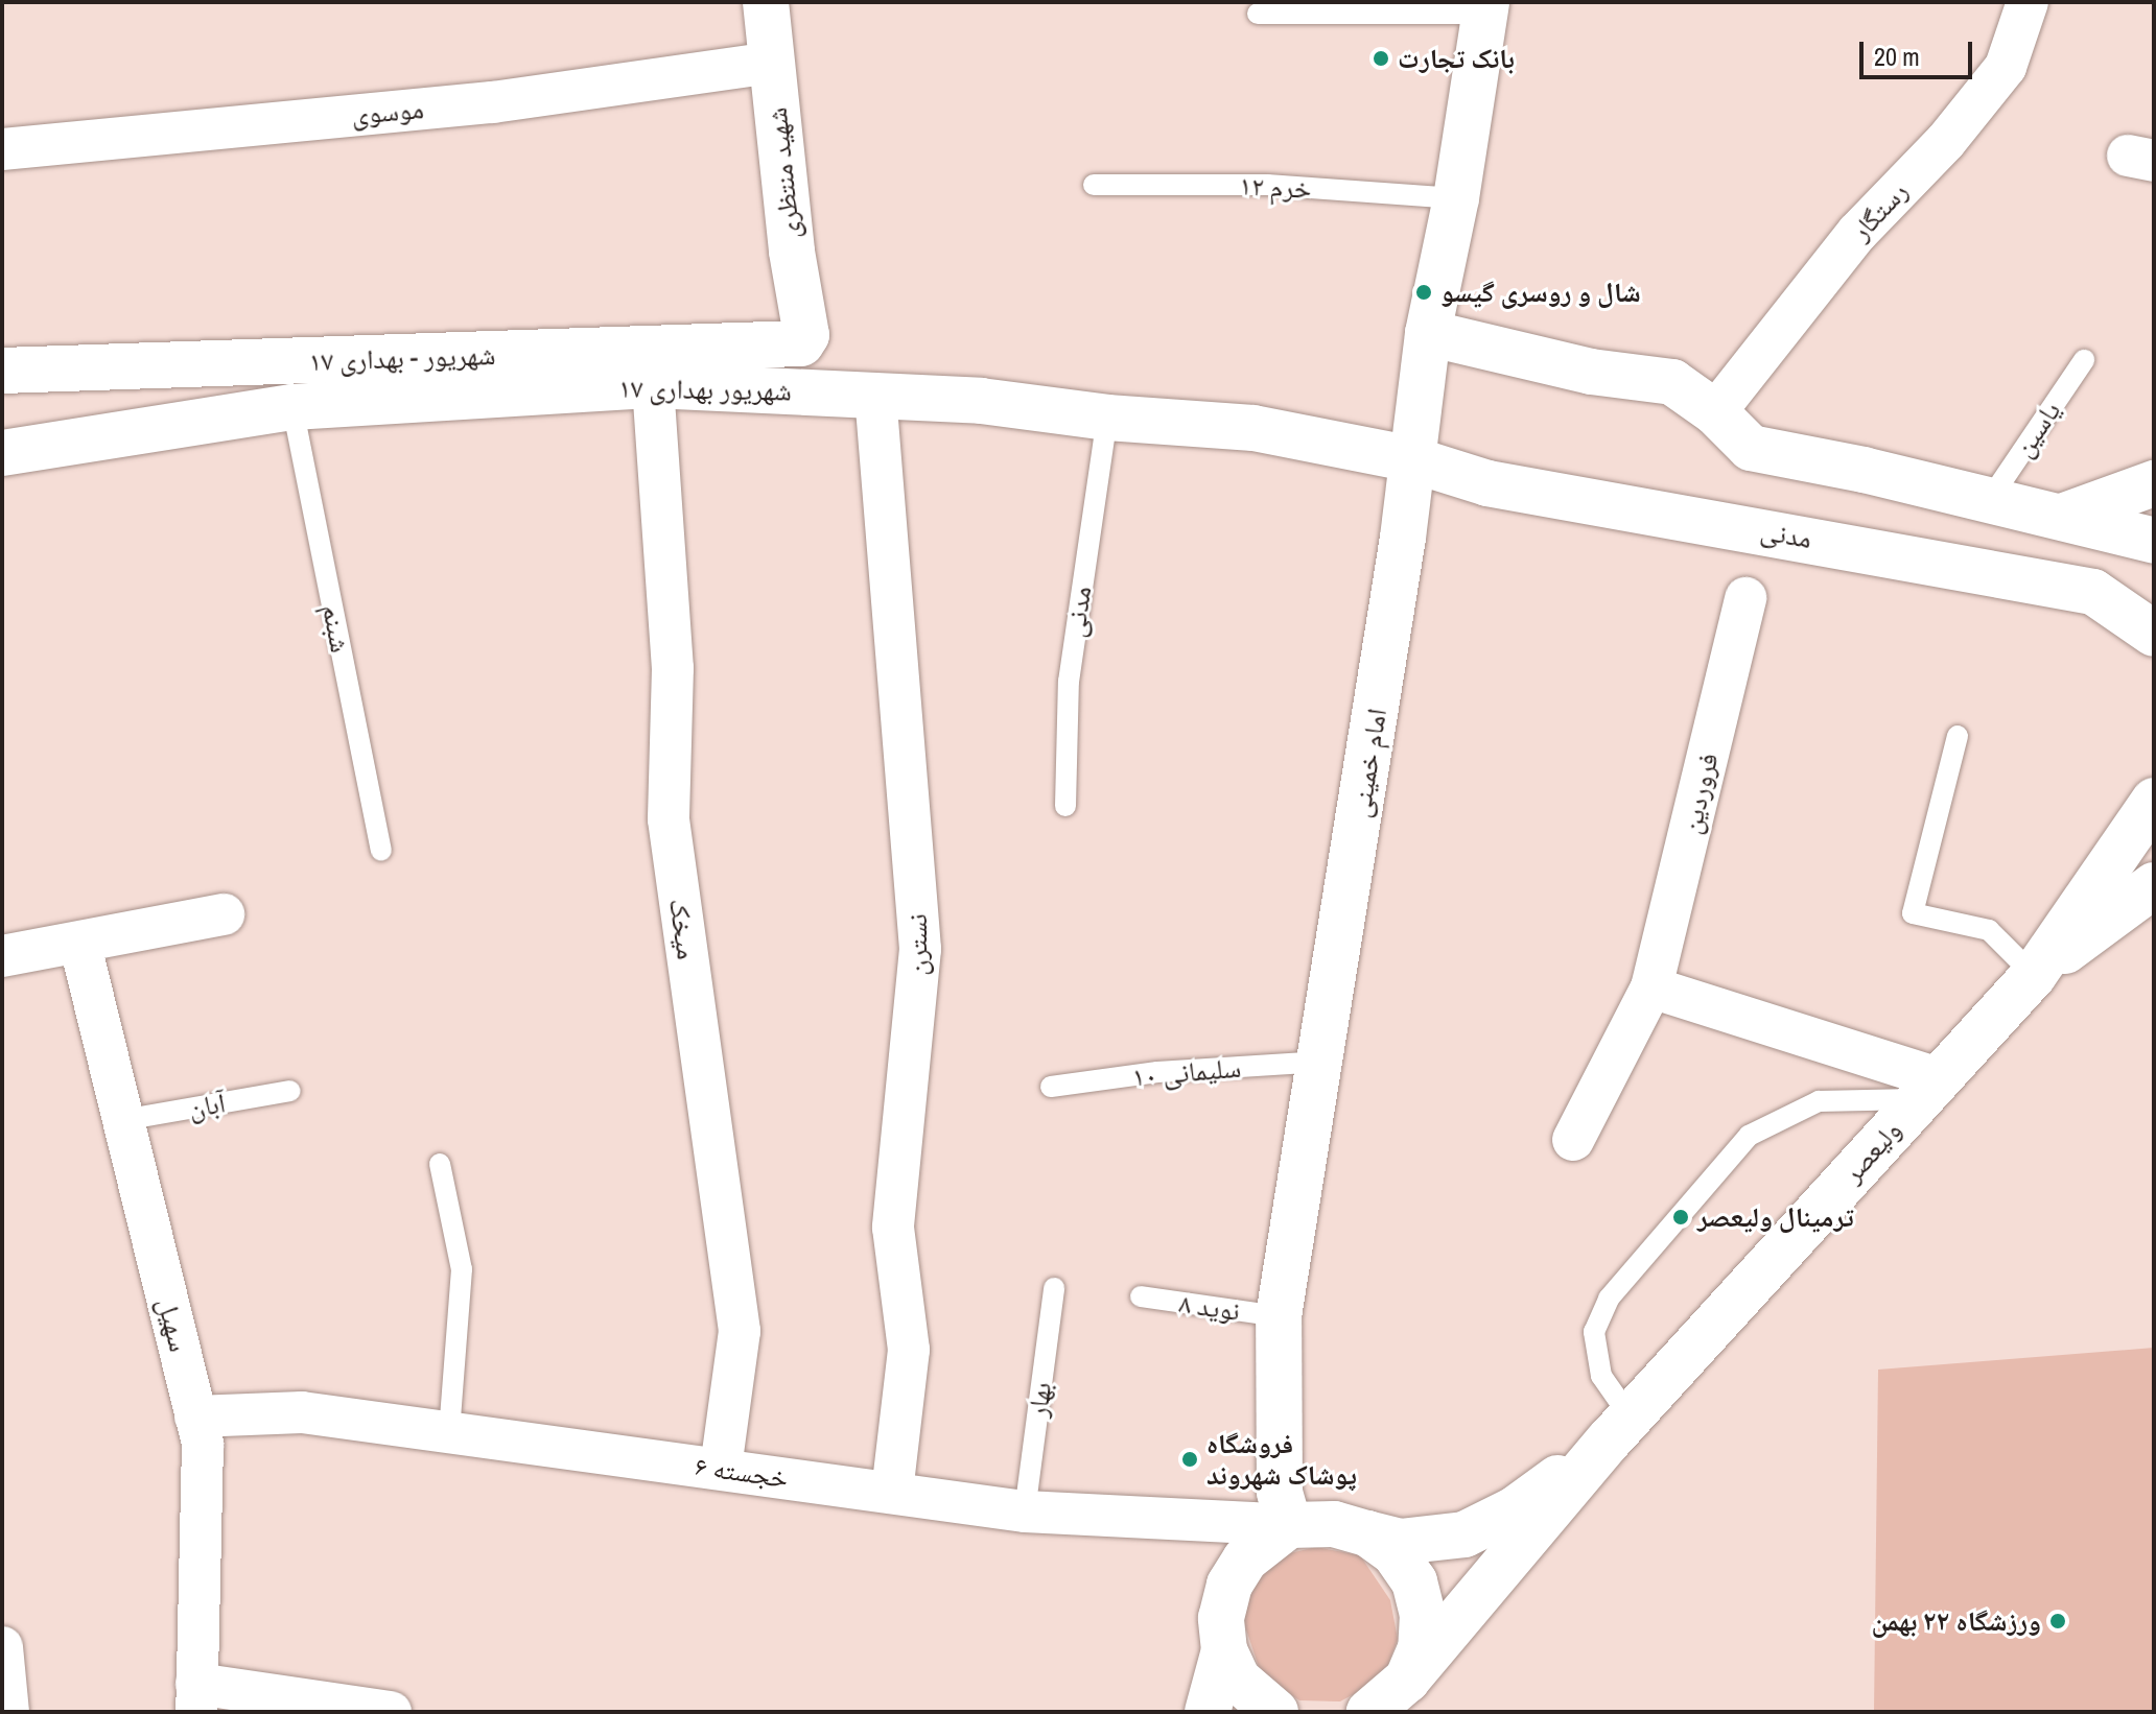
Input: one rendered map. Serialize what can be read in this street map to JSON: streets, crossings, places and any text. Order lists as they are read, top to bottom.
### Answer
{
  "streets": {
    "main road": [
      "شهید منتظری",
      "۱۷ شهریور - بهداری",
      "۱۷ شهریور بهداری",
      "مدنی",
      "امام خمینی",
      "ولیعصر"
    ],
    "street": [
      "موسوی",
      "رستگار",
      "فروردین",
      "میخک",
      "نسترن",
      "سهیل",
      "خجسته ۶"
    ],
    "lane": [
      "خرم ۱۲",
      "یاسین",
      "شبنم",
      "سلیمانی ۱۰",
      "آبان",
      "نوید ۸",
      "بهار"
    ]
  },
  "crossings": [
    ["موسوی", "شهید منتظری"],
    ["شهید منتظری", "۱۷ شهریور - بهداری"],
    ["خرم ۱۲", "امام خمینی"],
    ["۱۷ شهریور بهداری", "مدنی"],
    ["۱۷ شهریور بهداری", "شبنم"],
    ["۱۷ شهریور بهداری", "امام خمینی"],
    ["۱۷ شهریور بهداری", "میخک"],
    ["۱۷ شهریور بهداری", "نسترن"],
    ["مدنی", "امام خمینی"],
    ["امام خمینی", "سلیمانی ۱۰"],
    ["امام خمینی", "نوید ۸"],
    ["امام خمینی", "خجسته ۶"],
    ["میخک", "خجسته ۶"],
    ["نسترن", "خجسته ۶"],
    ["آبان", "سهیل"],
    ["سهیل", "خجسته ۶"],
    ["بهار", "خجسته ۶"]
  ],
  "places": [
    "بانک تجارت",
    "شال و روسری گیسو",
    "ترمینال ولیعصر",
    "فروشگاه‌ پوشاک شهروند",
    "ورزشگاه ۲۲ بهمن"
  ],
  "scale_bar": "20 m"
}
